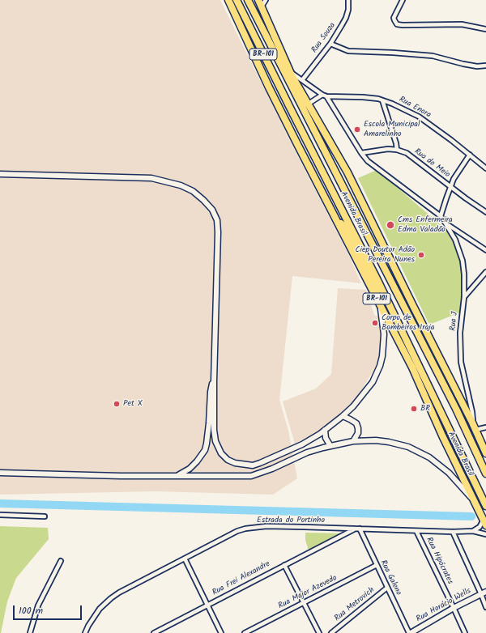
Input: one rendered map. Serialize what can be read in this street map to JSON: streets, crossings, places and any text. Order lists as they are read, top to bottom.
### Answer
{
  "streets": {
    "highway": ["BR-101", "Avenida Brasil"],
    "street": [
      "Rua Souza",
      "Rua Enora",
      "Rua do Meio",
      "Rua J",
      "Estrada do Portinho",
      "Rua Hipócrates",
      "Rua Galeno",
      "Rua Frei Alexandre",
      "Rua Major Azevedo",
      "Rua Metrovich",
      "Rua Horácio Wells"
    ]
  },
  "crossings": [
    ["Rua Enora", "Rua J"],
    ["Rua do Meio", "Rua J"],
    ["Avenida Brasil", "Rua J"],
    ["Estrada do Portinho", "Rua Hipócrates"],
    ["Estrada do Portinho", "Rua Galeno"],
    ["Estrada do Portinho", "Rua Frei Alexandre"],
    ["Rua Hipócrates", "Rua Horácio Wells"],
    ["Rua Galeno", "Rua Frei Alexandre"],
    ["Rua Galeno", "Rua Major Azevedo"],
    ["Rua Galeno", "Rua Metrovich"],
    ["Rua Galeno", "Rua Horácio Wells"]
  ],
  "places": [
    "Escola Municipal Amarelinho",
    "Cms Enfermeira Edma Valadão",
    "Ciep Doutor Adão Pereira Nunes",
    "Corpo de Bombeiros Iraja",
    "Pet X",
    "BR"
  ],
  "scale_bar": "100 m"
}
